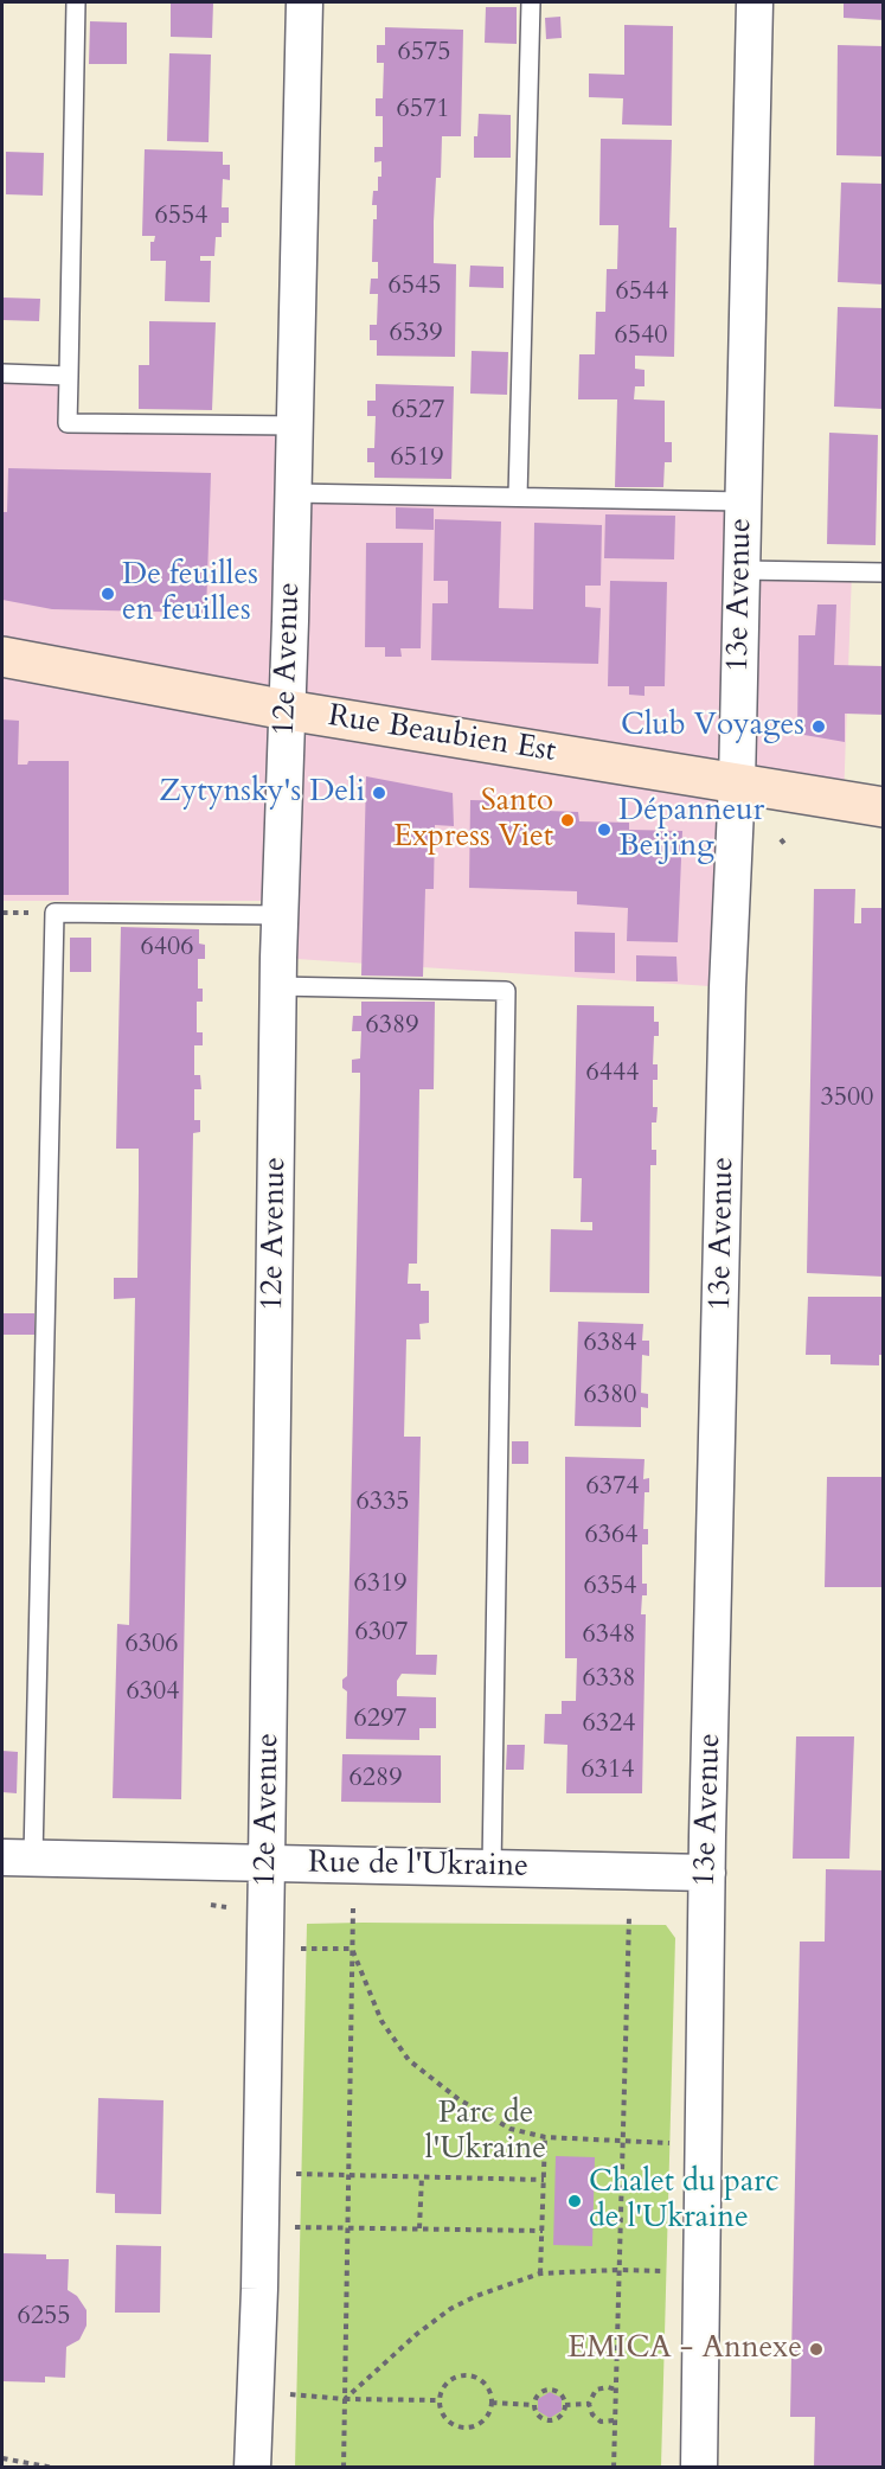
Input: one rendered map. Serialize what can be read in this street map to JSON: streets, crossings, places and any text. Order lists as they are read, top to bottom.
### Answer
{
  "streets": {
    "street": [
      "13e Avenue",
      "12e Avenue",
      "Rue Beaubien Est",
      "Rue de l'Ukraine"
    ]
  },
  "crossings": [
    ["13e Avenue", "Rue Beaubien Est"],
    ["13e Avenue", "Rue de l'Ukraine"],
    ["12e Avenue", "Rue Beaubien Est"],
    ["12e Avenue", "Rue de l'Ukraine"]
  ],
  "parks": ["Parc de l'Ukraine"],
  "places": [
    "De feuilles en feuilles",
    "Club Voyages",
    "Zytynsky's Deli",
    "Santo Express Viet",
    "Dépanneur Beijing",
    "Chalet du parc de l'Ukraine",
    "EMICA - Annexe"
  ],
  "house_numbers": [
    "6575",
    "6571",
    "6554",
    "6545",
    "6544",
    "6539",
    "6540",
    "6527",
    "6519",
    "6406",
    "6389",
    "6444",
    "3500",
    "6384",
    "6380",
    "6374",
    "6335",
    "6364",
    "6319",
    "6354",
    "6307",
    "6348",
    "6306",
    "6338",
    "6304",
    "6297",
    "6324",
    "6314",
    "6289",
    "6255"
  ]
}
